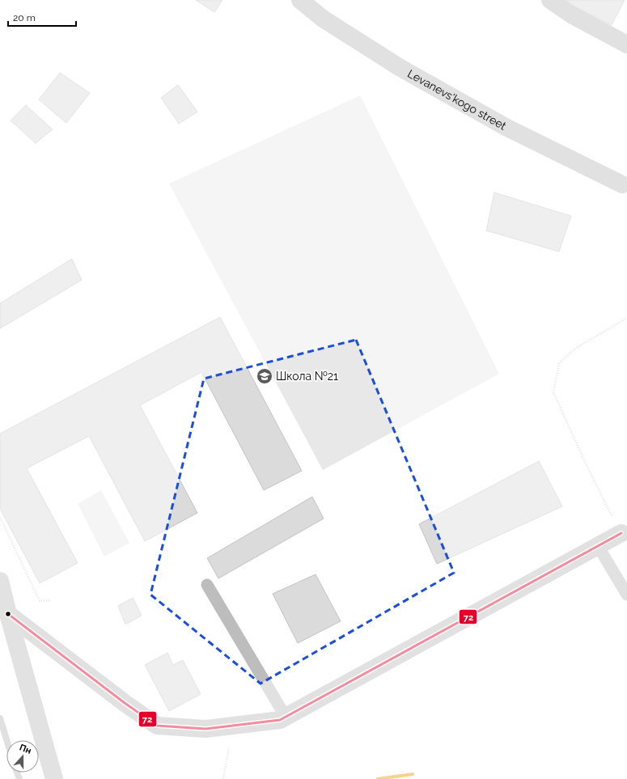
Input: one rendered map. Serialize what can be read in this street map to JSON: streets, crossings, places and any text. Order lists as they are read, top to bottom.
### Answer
{
  "streets": {
    "street": ["Levanevs'kogo street"]
  },
  "places": {
    "school or university": ["Школа №21"]
  },
  "lines": ["transit line 72"],
  "scale_bar": "20 m",
  "north": "top"
}
